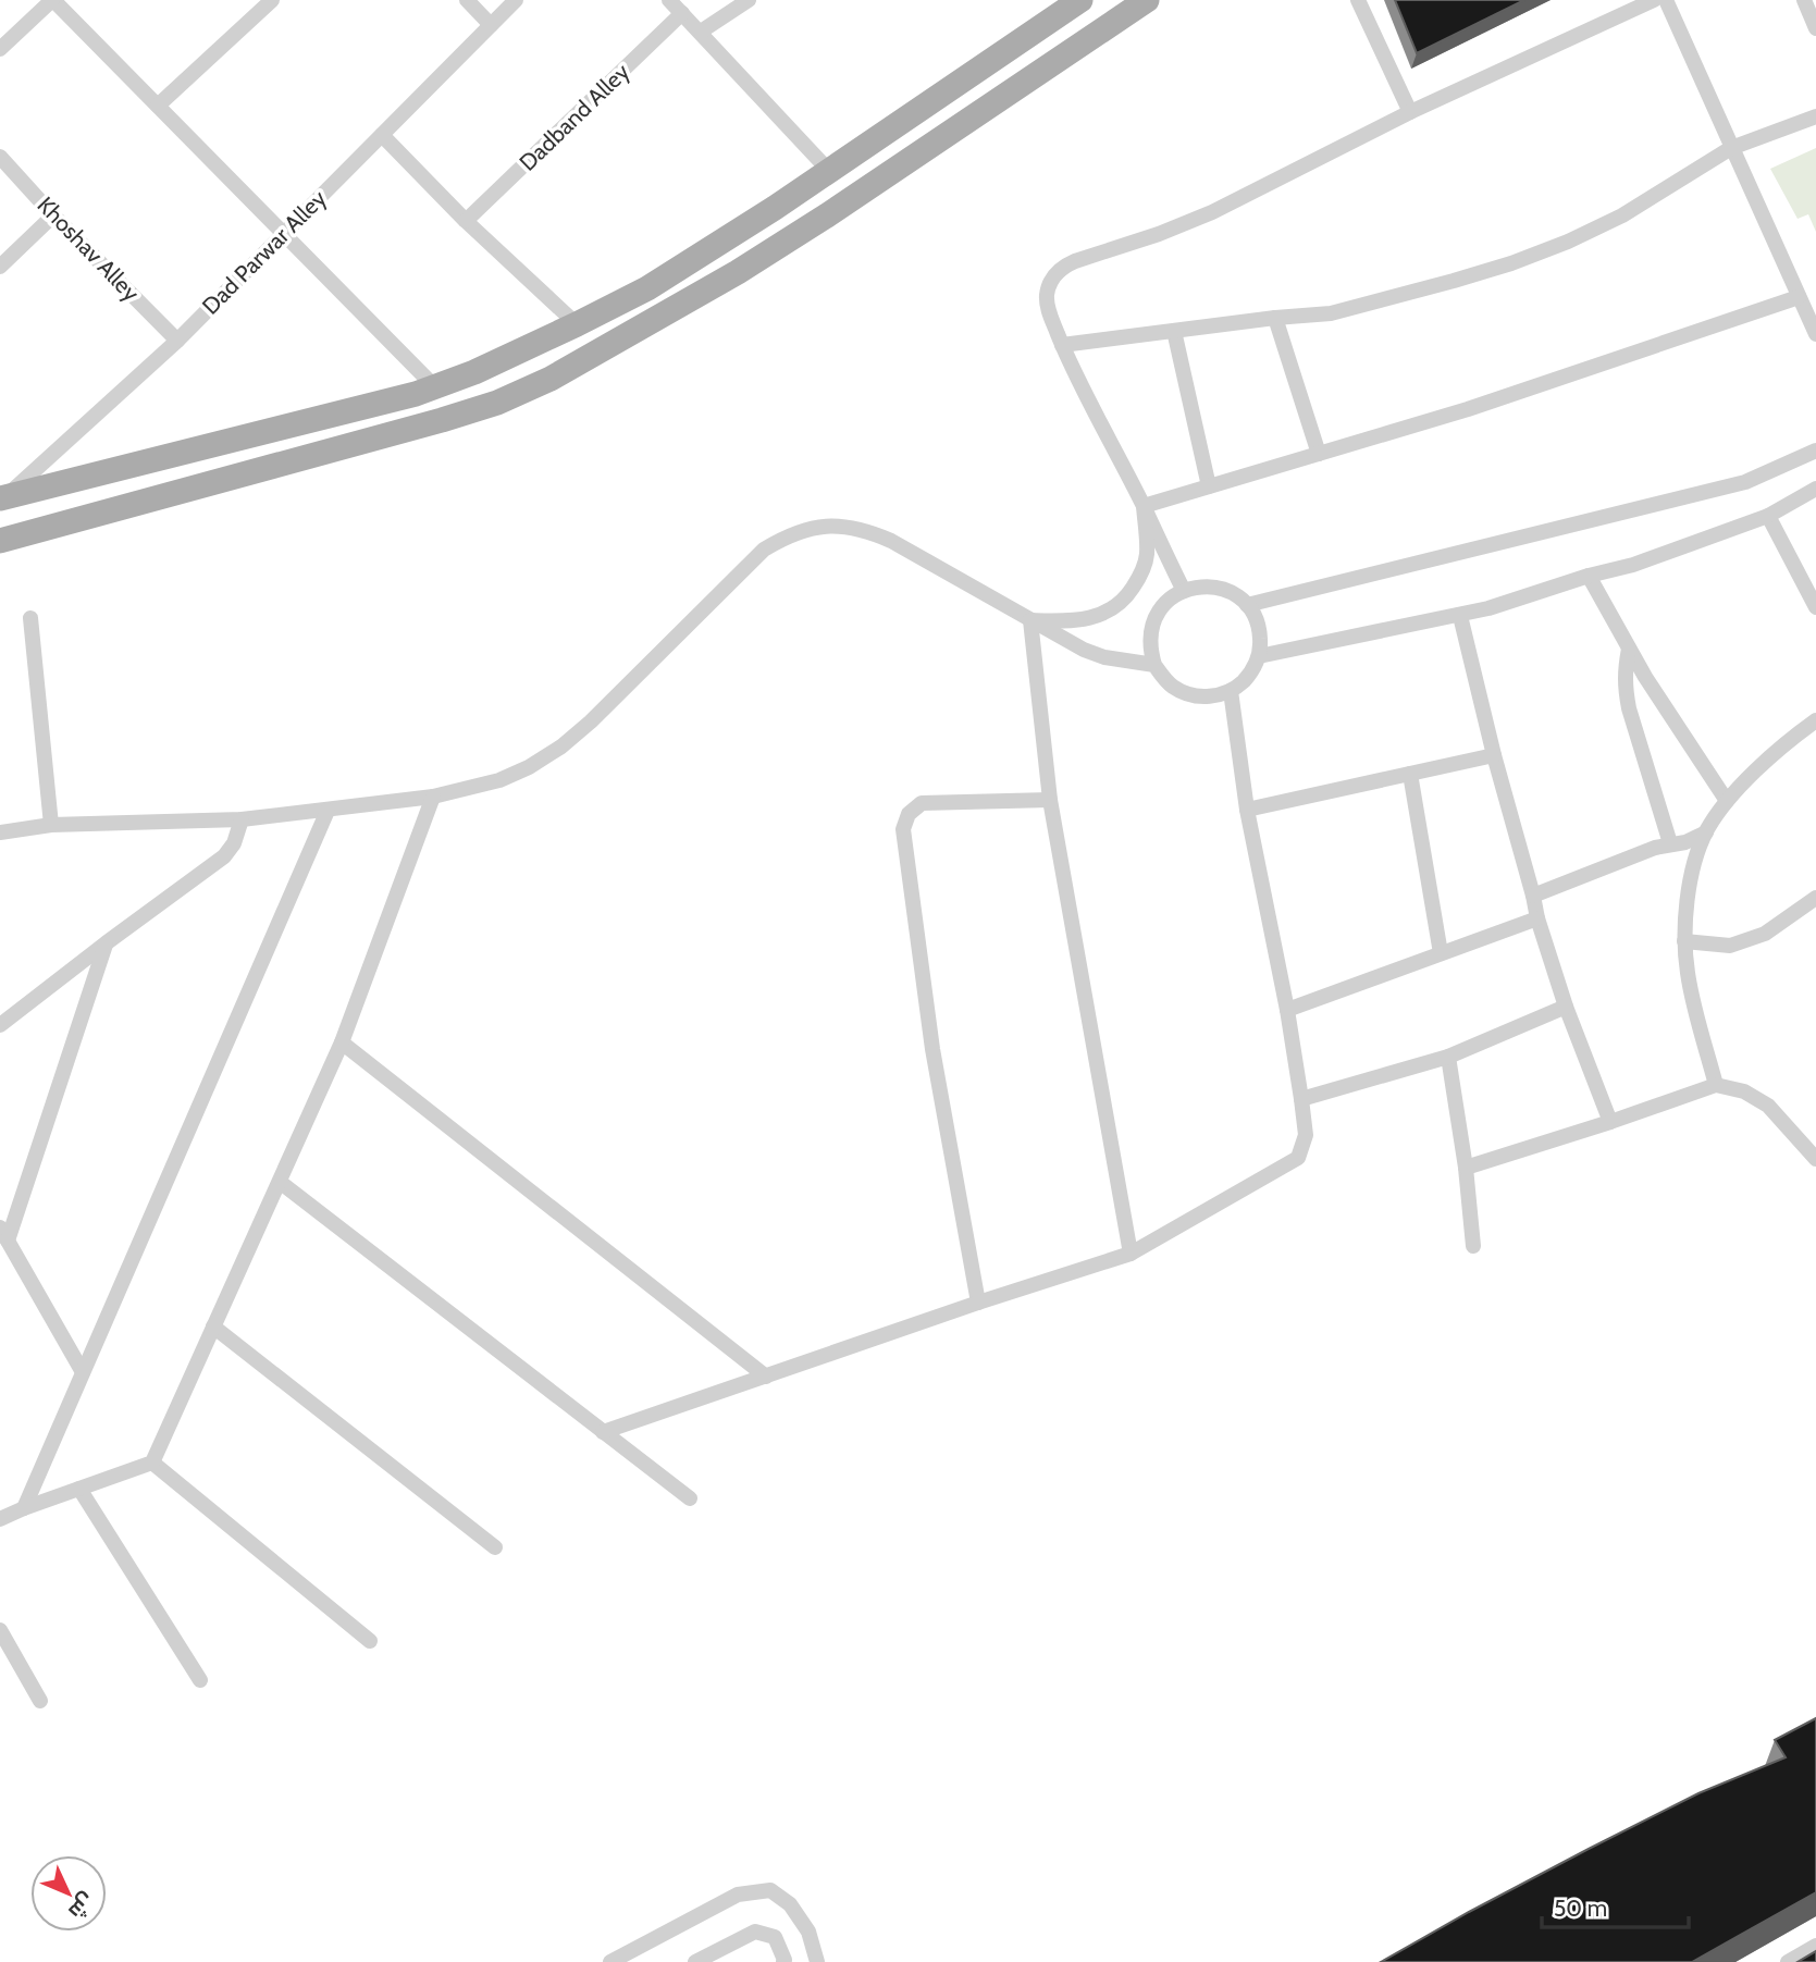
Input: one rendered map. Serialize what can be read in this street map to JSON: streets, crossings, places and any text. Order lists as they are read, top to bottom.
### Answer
{
  "streets": {
    "street": ["Dadband Alley", "Khoshav Alley", "Dad Parwar Alley"]
  },
  "crossings": [
    ["Khoshav Alley", "Dad Parwar Alley"]
  ],
  "scale_bar": "50 m",
  "north": "bottom right"
}
